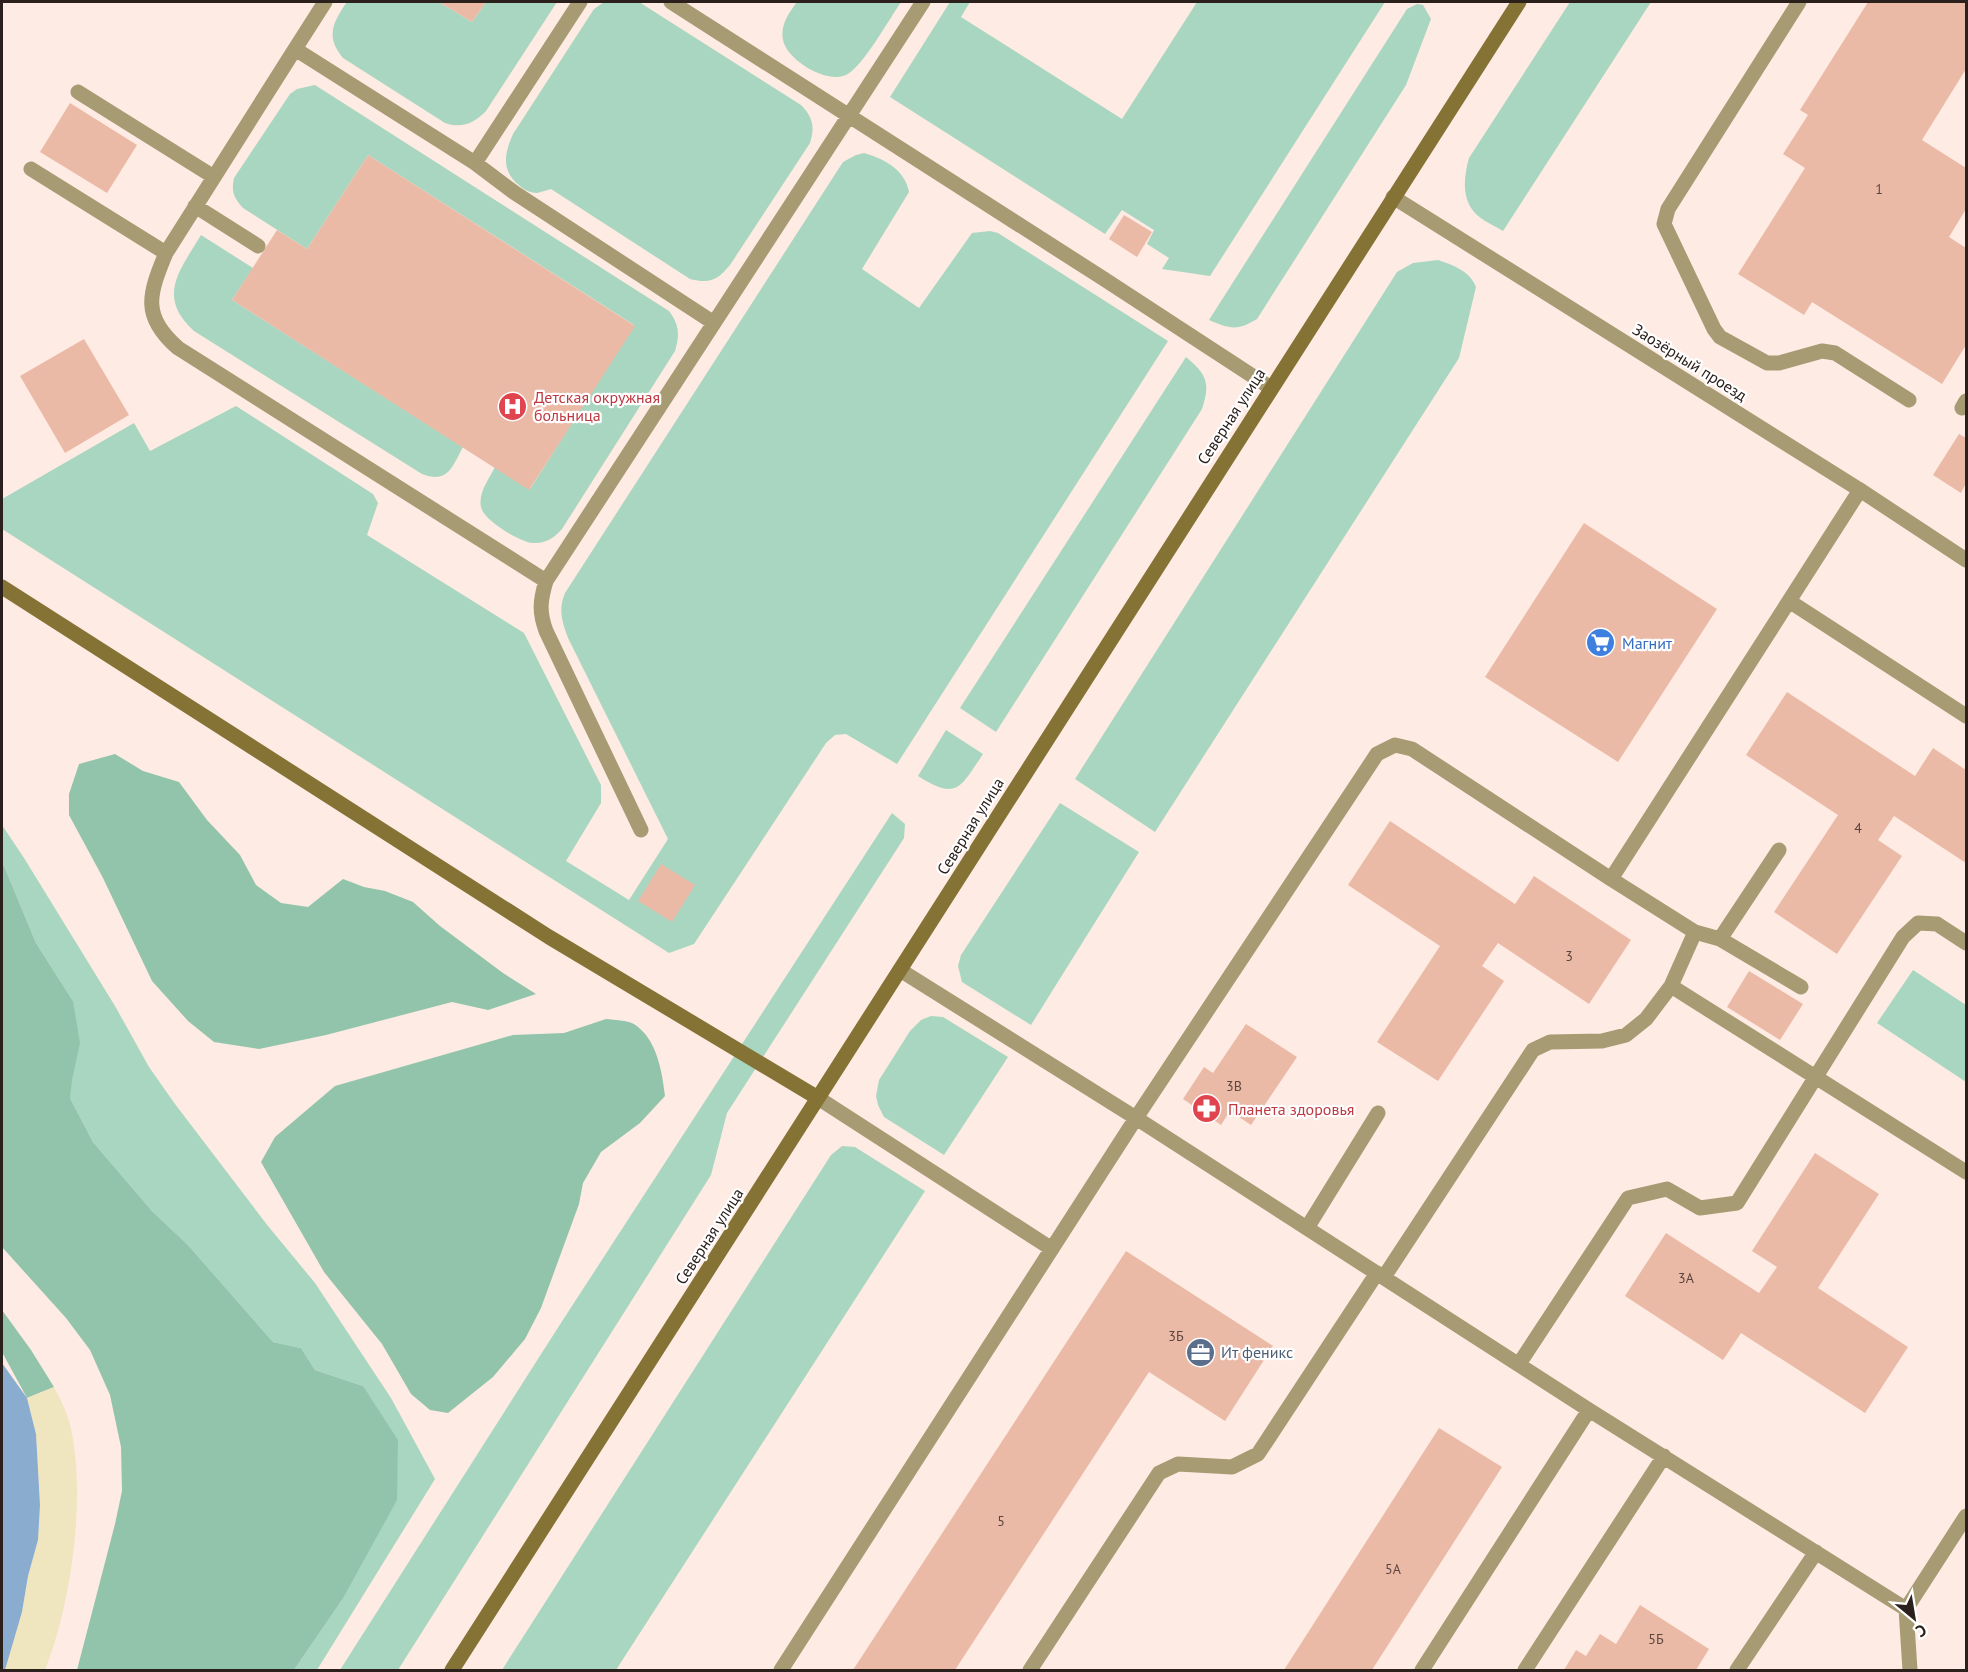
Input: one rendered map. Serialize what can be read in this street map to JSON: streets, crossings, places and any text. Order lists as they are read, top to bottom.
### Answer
{
  "streets": {
    "main road": ["Северная улица"],
    "street": ["Заозёрный проезд"]
  },
  "crossings": [
    ["Заозёрный проезд", "Северная улица"]
  ],
  "places": {
    "hospital": ["Детская окружная больница"],
    "supermarket": ["Магнит"],
    "pharmacy": ["Планета здоровья"],
    "office": ["Ит феникс"]
  },
  "house_numbers": [
    "1",
    "4",
    "3",
    "3В",
    "3А",
    "3Б",
    "5",
    "5А",
    "5Б"
  ],
  "north": "bottom right"
}
